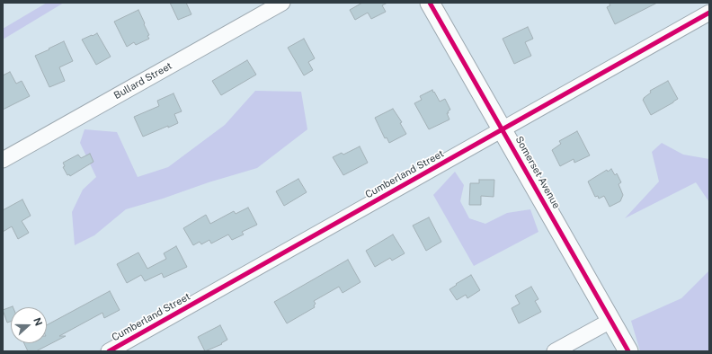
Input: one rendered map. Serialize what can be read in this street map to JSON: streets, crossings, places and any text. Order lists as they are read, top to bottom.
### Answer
{
  "streets": {
    "street": ["Bullard Street", "Somerset Avenue", "Cumberland Street"]
  },
  "crossings": [
    ["Somerset Avenue", "Cumberland Street"]
  ],
  "north": "right"
}
